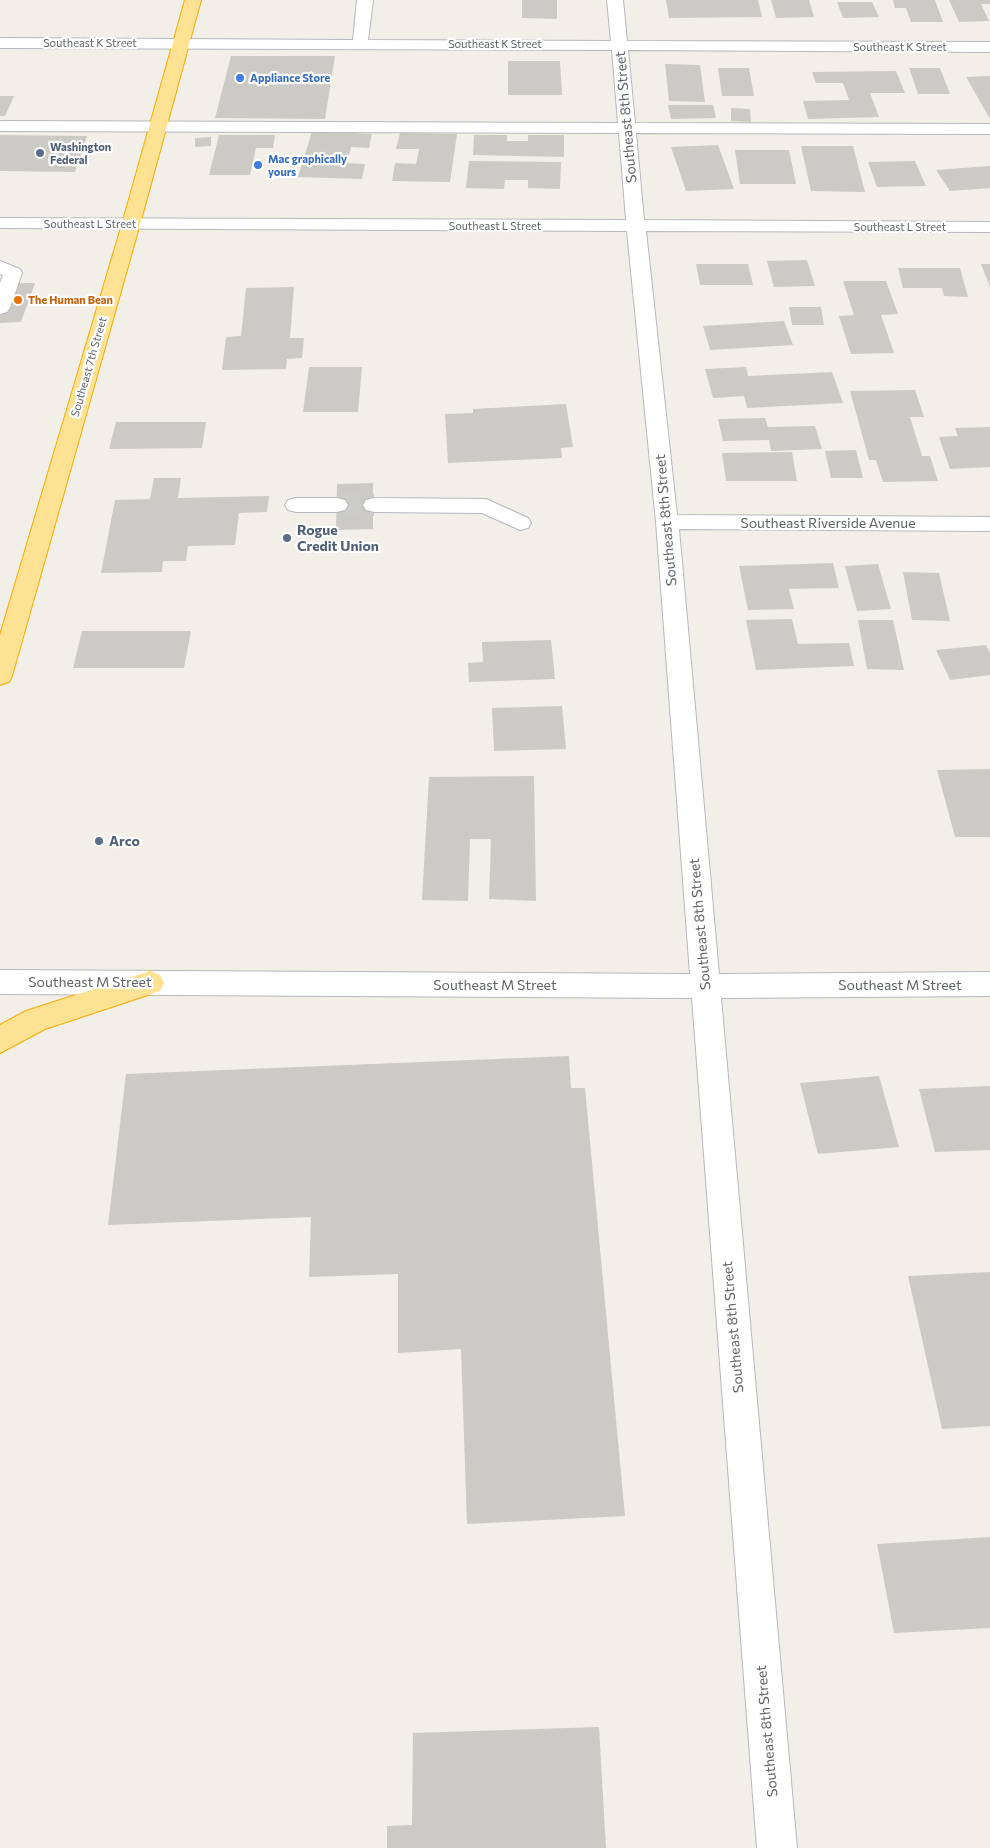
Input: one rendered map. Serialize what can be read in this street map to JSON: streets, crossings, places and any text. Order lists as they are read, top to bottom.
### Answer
{
  "streets": {
    "highway": ["Southeast 7th Street"],
    "street": [
      "Southeast K Street",
      "Southeast 8th Street",
      "Southeast L Street",
      "Southeast Riverside Avenue",
      "Southeast M Street"
    ]
  },
  "crossings": [
    ["Southeast K Street", "Southeast 8th Street"],
    ["Southeast K Street", "Southeast 7th Street"],
    ["Southeast 8th Street", "Southeast L Street"],
    ["Southeast 8th Street", "Southeast Riverside Avenue"],
    ["Southeast 8th Street", "Southeast M Street"],
    ["Southeast L Street", "Southeast 7th Street"]
  ],
  "places": [
    "Appliance Store",
    "Washington Federal",
    "Mac graphically yours",
    "The Human Bean",
    "Rogue Credit Union",
    "Arco"
  ]
}
